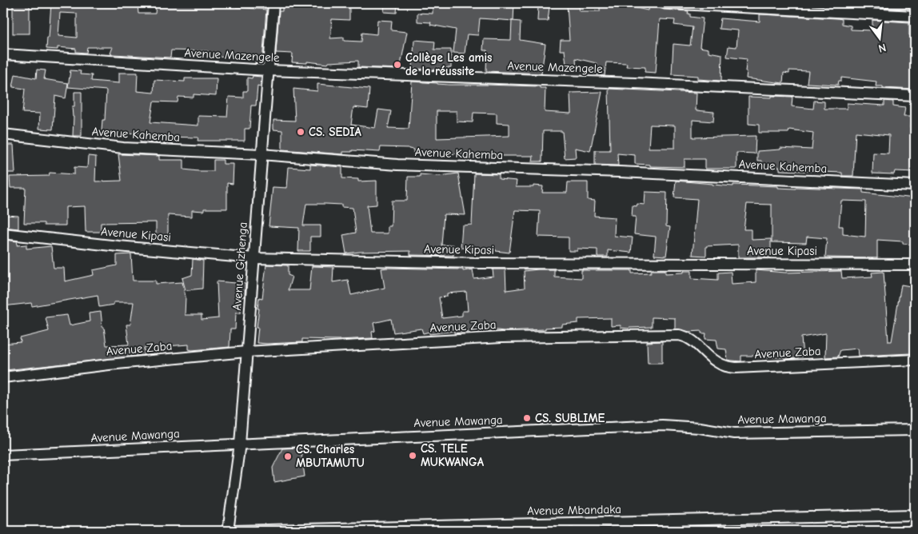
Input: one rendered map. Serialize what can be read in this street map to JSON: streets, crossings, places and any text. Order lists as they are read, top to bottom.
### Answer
{
  "streets": {
    "street": [
      "Avenue Mazengele",
      "Avenue Kahemba",
      "Avenue Kipasi",
      "Avenue Gizhenga",
      "Avenue Zaba",
      "Avenue Mawanga",
      "Avenue Mbandaka"
    ]
  },
  "crossings": [
    ["Avenue Mazengele", "Avenue Gizhenga"],
    ["Avenue Kahemba", "Avenue Gizhenga"],
    ["Avenue Kipasi", "Avenue Gizhenga"],
    ["Avenue Gizhenga", "Avenue Zaba"],
    ["Avenue Gizhenga", "Avenue Mawanga"]
  ],
  "places": [
    "Collège Les amis de la réussite",
    "CS. SEDIA",
    "CS. SUBLIME",
    "CS. TELE MUKWANGA",
    "CS. Charles MBUTAMUTU"
  ],
  "north": "bottom"
}
